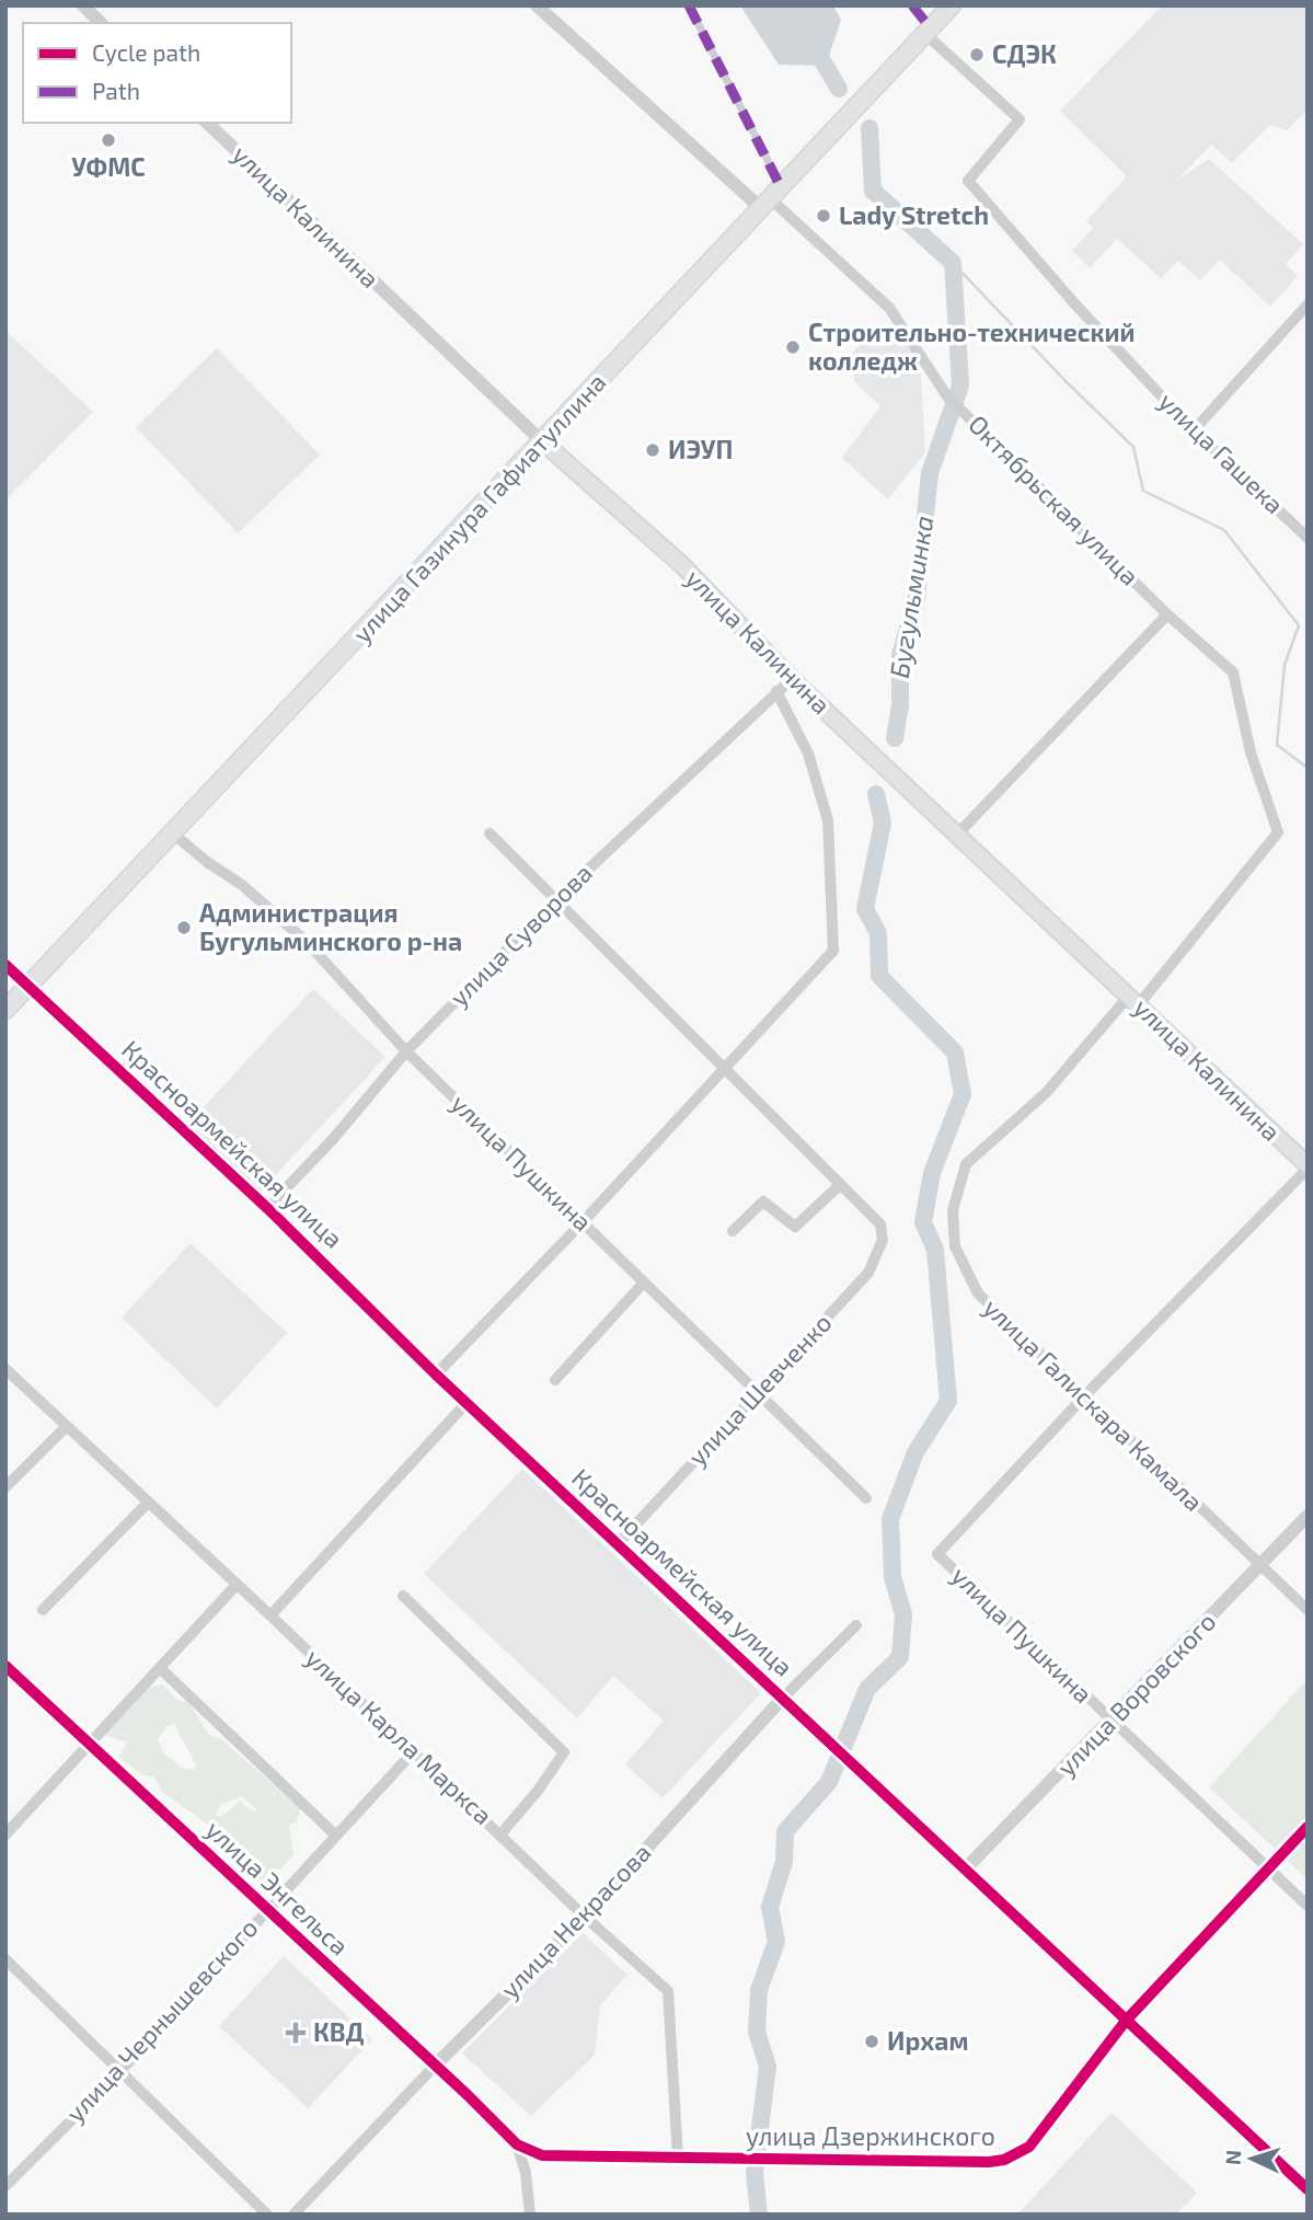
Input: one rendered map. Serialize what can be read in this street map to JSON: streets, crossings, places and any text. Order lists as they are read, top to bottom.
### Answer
{
  "streets": {
    "main road": ["улица Калинина", "улица Газинура Гафиатуллина"],
    "street": [
      "улица Гашека",
      "Октябрьская улица",
      "улица Суворова",
      "Красноармейская улица",
      "улица Пушкина",
      "улица Шевченко",
      "улица Галискара Камала",
      "улица Воровского",
      "улица Карла Маркса",
      "улица Энгельса",
      "улица Некрасова",
      "улица Чернышевского",
      "улица Дзержинского"
    ]
  },
  "crossings": [
    ["улица Калинина", "Октябрьская улица"],
    ["улица Калинина", "улица Газинура Гафиатуллина"],
    ["улица Калинина", "улица Суворова"],
    ["улица Калинина", "улица Галискара Камала"],
    ["улица Гашека", "улица Газинура Гафиатуллина"],
    ["Октябрьская улица", "улица Газинура Гафиатуллина"],
    ["Октябрьская улица", "улица Галискара Камала"],
    ["улица Газинура Гафиатуллина", "Красноармейская улица"],
    ["улица Газинура Гафиатуллина", "улица Пушкина"],
    ["улица Суворова", "Красноармейская улица"],
    ["улица Суворова", "улица Пушкина"],
    ["Красноармейская улица", "улица Шевченко"],
    ["Красноармейская улица", "улица Воровского"],
    ["Красноармейская улица", "улица Некрасова"],
    ["Красноармейская улица", "улица Дзержинского"],
    ["улица Пушкина", "улица Шевченко"],
    ["улица Пушкина", "улица Галискара Камала"],
    ["улица Пушкина", "улица Воровского"],
    ["улица Пушкина", "улица Дзержинского"],
    ["улица Галискара Камала", "улица Воровского"],
    ["улица Карла Маркса", "улица Некрасова"],
    ["улица Карла Маркса", "улица Чернышевского"],
    ["улица Карла Маркса", "улица Дзержинского"],
    ["улица Энгельса", "улица Некрасова"],
    ["улица Энгельса", "улица Чернышевского"],
    ["улица Энгельса", "улица Дзержинского"]
  ],
  "water": ["Бугульминка"],
  "places": {
    "other": [
      "СДЭК",
      "УФМС",
      "Lady Stretch",
      "Строительно-технический колледж",
      "ИЭУП",
      "Администрация Бугульминского р-на",
      "Ирхам"
    ],
    "health": ["КВД"]
  },
  "legend": ["Cycle path", "Path"],
  "north": "left"
}
